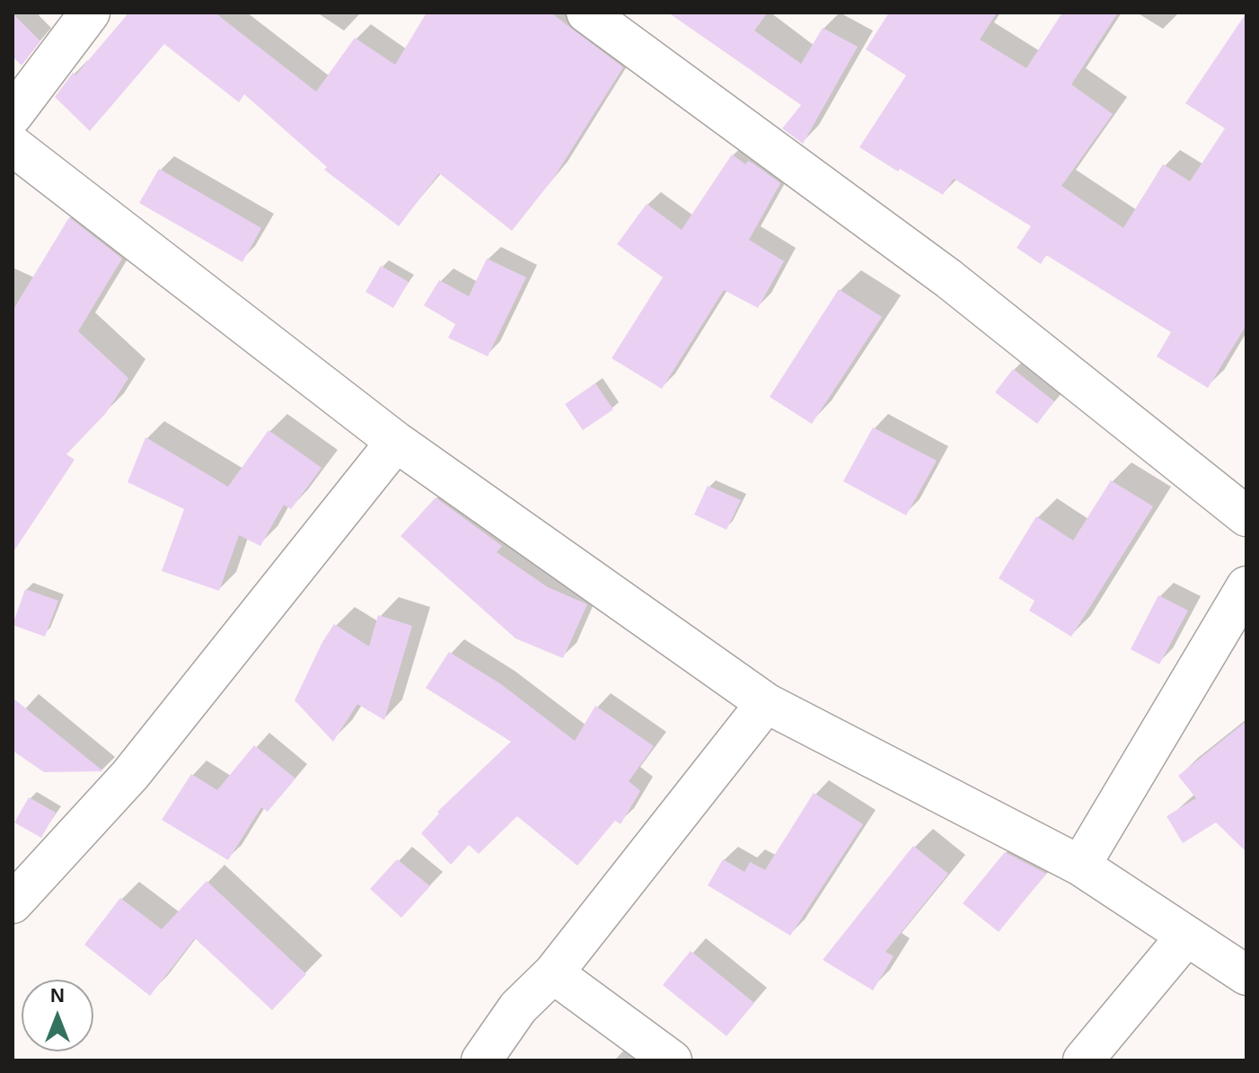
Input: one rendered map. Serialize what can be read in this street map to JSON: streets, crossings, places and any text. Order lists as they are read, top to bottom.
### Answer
{
  "north": "top"
}
